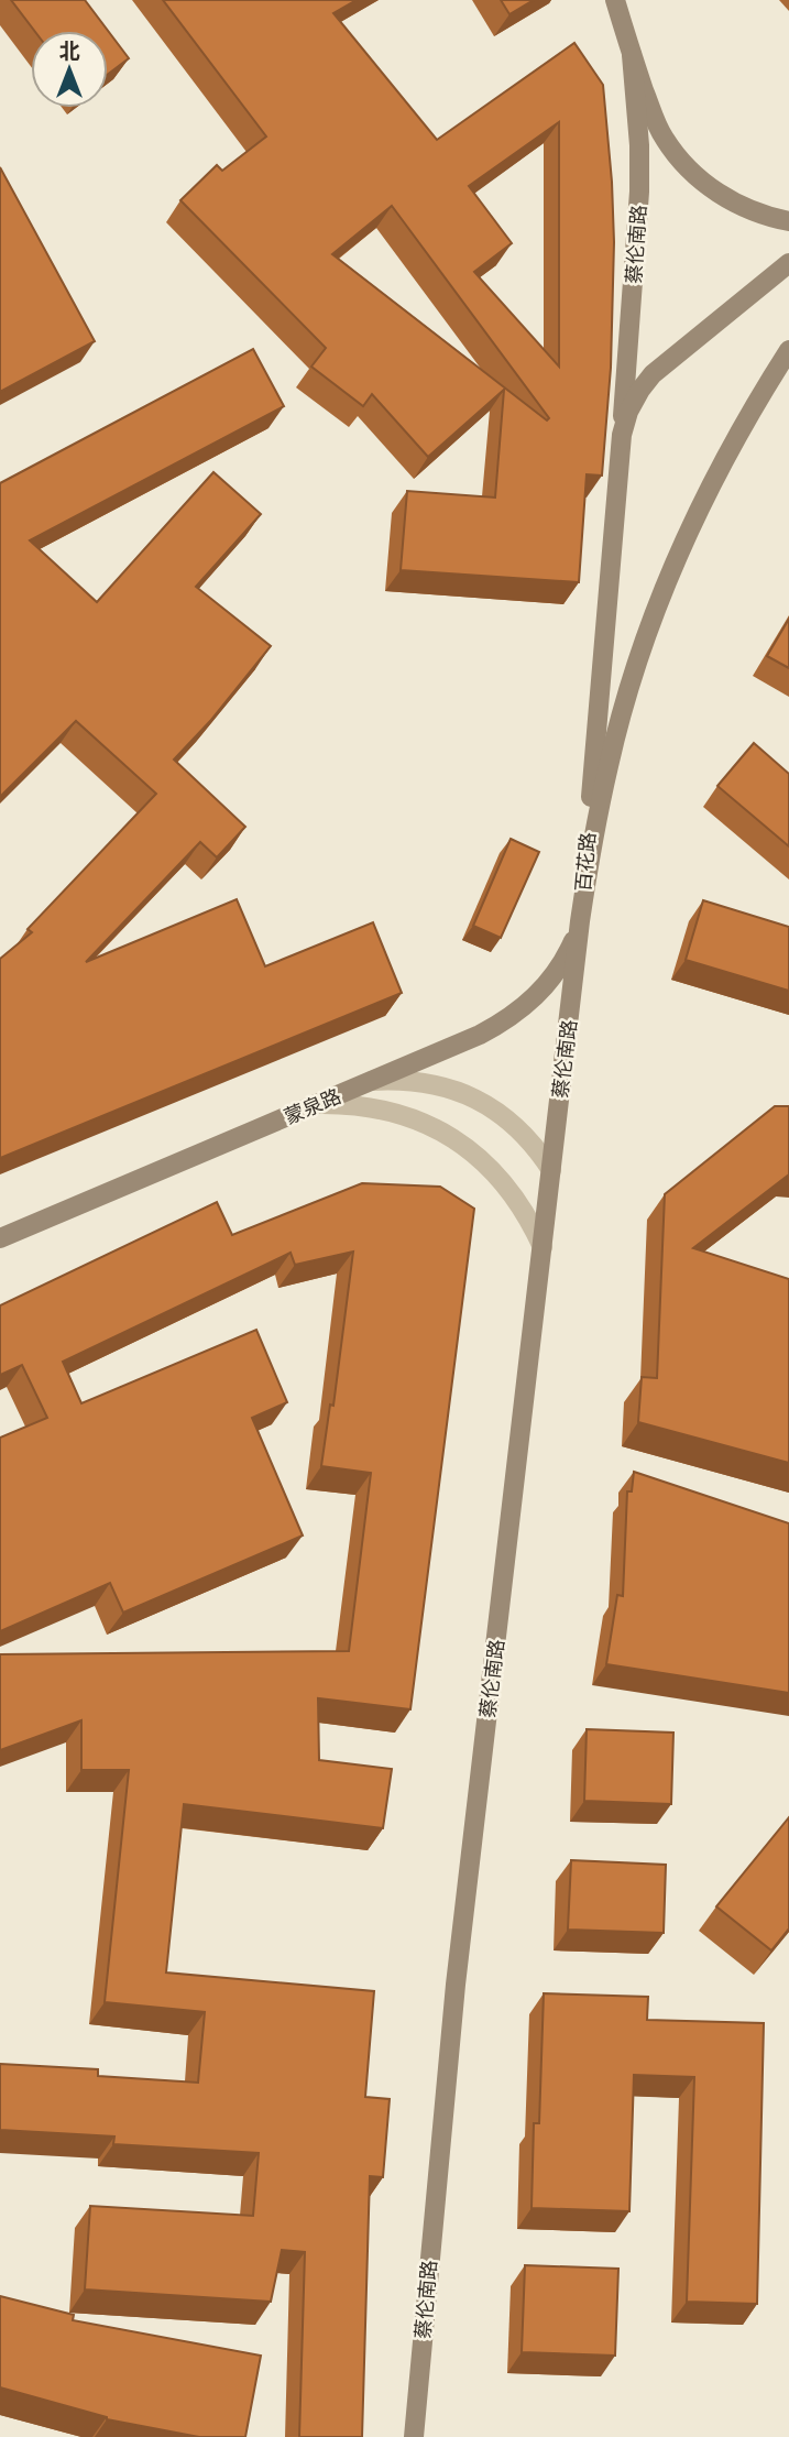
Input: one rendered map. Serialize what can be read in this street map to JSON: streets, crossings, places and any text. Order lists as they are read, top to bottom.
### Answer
{
  "streets": {
    "main road": ["蔡伦南路", "百花路", "蒙泉路"]
  },
  "crossings": [
    ["蔡伦南路", "百花路"],
    ["蔡伦南路", "蒙泉路"],
    ["百花路", "蒙泉路"]
  ],
  "north": "top"
}
